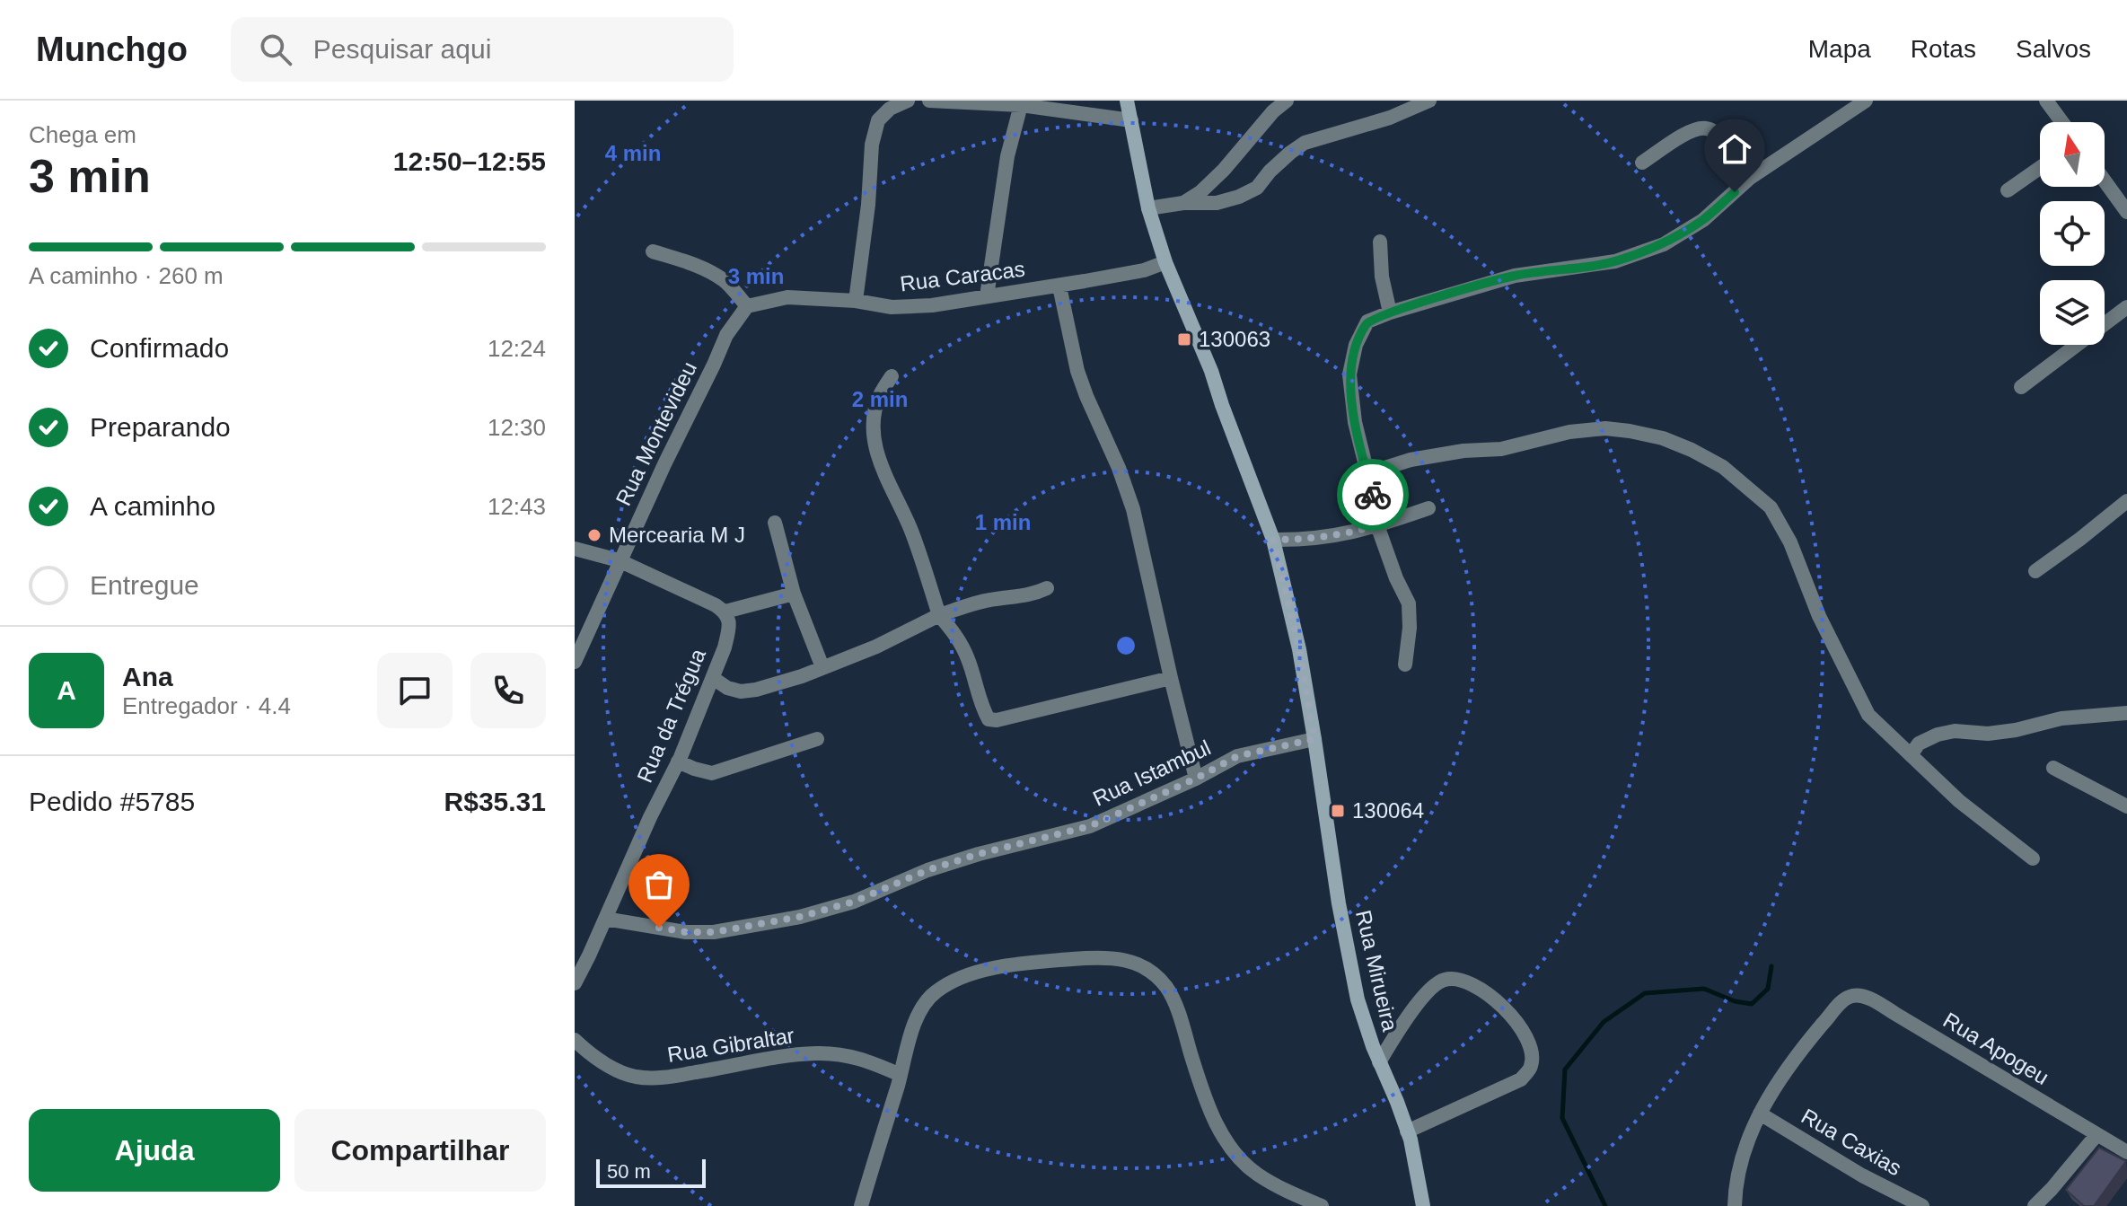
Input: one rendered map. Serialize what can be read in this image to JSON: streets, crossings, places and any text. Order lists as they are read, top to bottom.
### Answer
{
  "streets": {
    "main road": ["Rua Mirueira"],
    "street": [
      "Rua Caracas",
      "Rua Montevideu",
      "Rua da Trégua",
      "Rua Istambul",
      "Rua Gibraltar",
      "Rua Apogeu",
      "Rua Caxias"
    ]
  },
  "crossings": [
    ["Rua Caracas", "Rua Montevideu"],
    ["Rua da Trégua", "Rua Istambul"],
    ["Rua Istambul", "Rua Mirueira"],
    ["Rua Apogeu", "Rua Caxias"]
  ],
  "places": {
    "transit": ["130063", "130064"],
    "other": ["Mercearia M J"]
  },
  "scale_bar": "50 m",
  "north": "top",
  "page": {
    "header": "Munchgo",
    "search": "Pesquisar aqui",
    "nav": ["Mapa", "Rotas", "Salvos"],
    "heading": ["3 min", "Chega em", "12:50–12:55"],
    "panel": [
      "Ana",
      "Entregador · 4.4",
      "Pedido #5785",
      "R$35.31"
    ],
    "bar": "A caminho · 260 m",
    "list": [
      ["Confirmado", "12:24"],
      ["Preparando", "12:30"],
      ["A caminho", "12:43"],
      "Entregue"
    ],
    "round": "A",
    "buttons": ["Ajuda", "Compartilhar"],
    "scale": "50 m"
  },
  "rings": [
    "4 min",
    "3 min",
    "2 min",
    "1 min"
  ]
}
